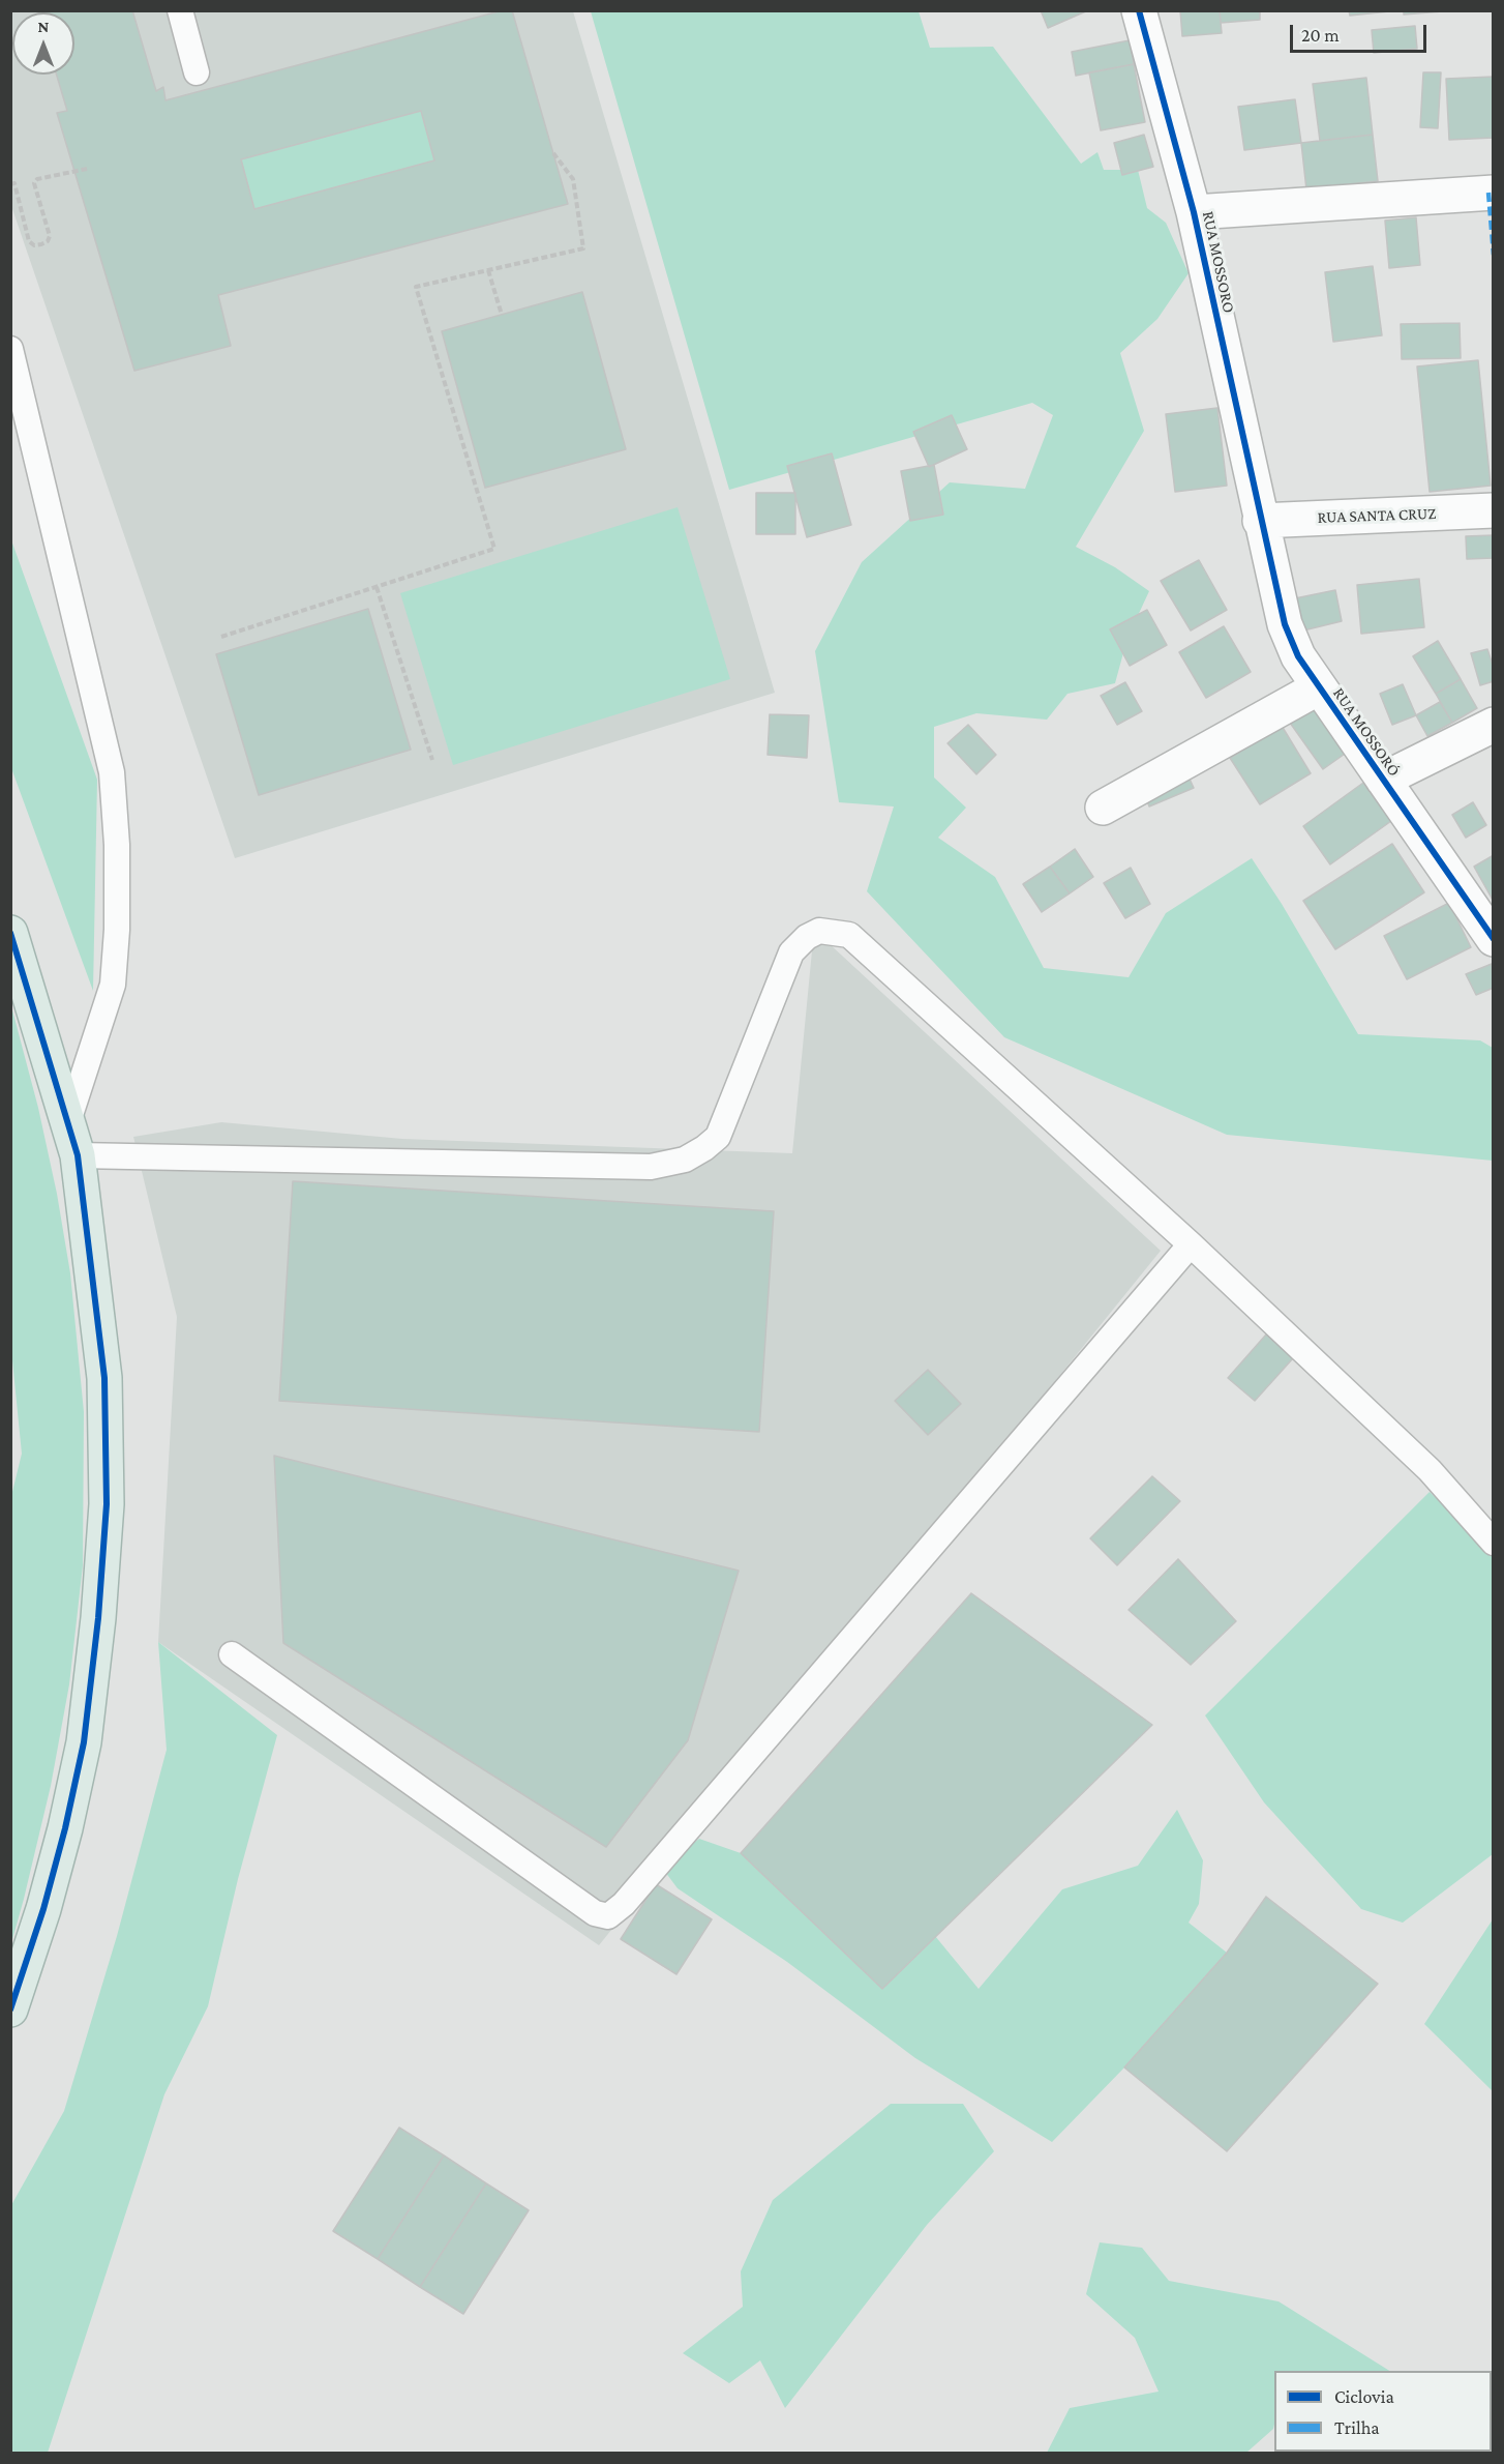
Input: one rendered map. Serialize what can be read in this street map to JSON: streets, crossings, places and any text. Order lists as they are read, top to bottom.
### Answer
{
  "streets": {
    "street": ["RUA MOSSORO", "RUA SANTA CRUZ", "RUA MOSSORÓ"]
  },
  "crossings": [
    ["RUA MOSSORO", "RUA SANTA CRUZ"],
    ["RUA MOSSORO", "RUA MOSSORÓ"],
    ["RUA SANTA CRUZ", "RUA MOSSORÓ"]
  ],
  "legend": ["Ciclovia", "Trilha"],
  "scale_bar": "20 m",
  "north": "top"
}
